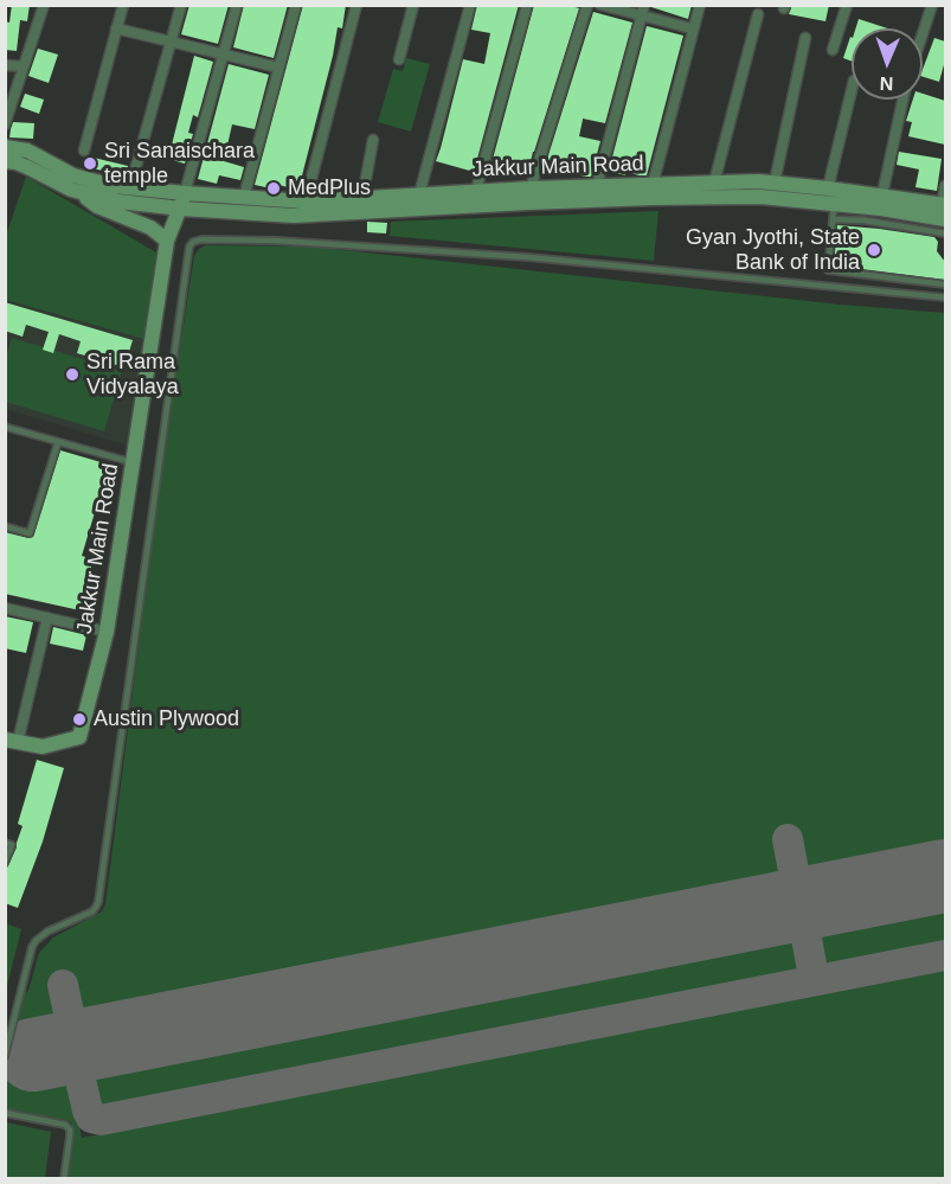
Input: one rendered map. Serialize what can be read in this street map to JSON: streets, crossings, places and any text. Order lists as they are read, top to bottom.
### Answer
{
  "streets": {
    "main road": ["Jakkur Main Road"]
  },
  "places": [
    "Sri Sanaischara temple",
    "MedPlus",
    "Gyan Jyothi, State Bank of India",
    "Sri Rama Vidyalaya",
    "Austin Plywood"
  ],
  "north": "bottom"
}
